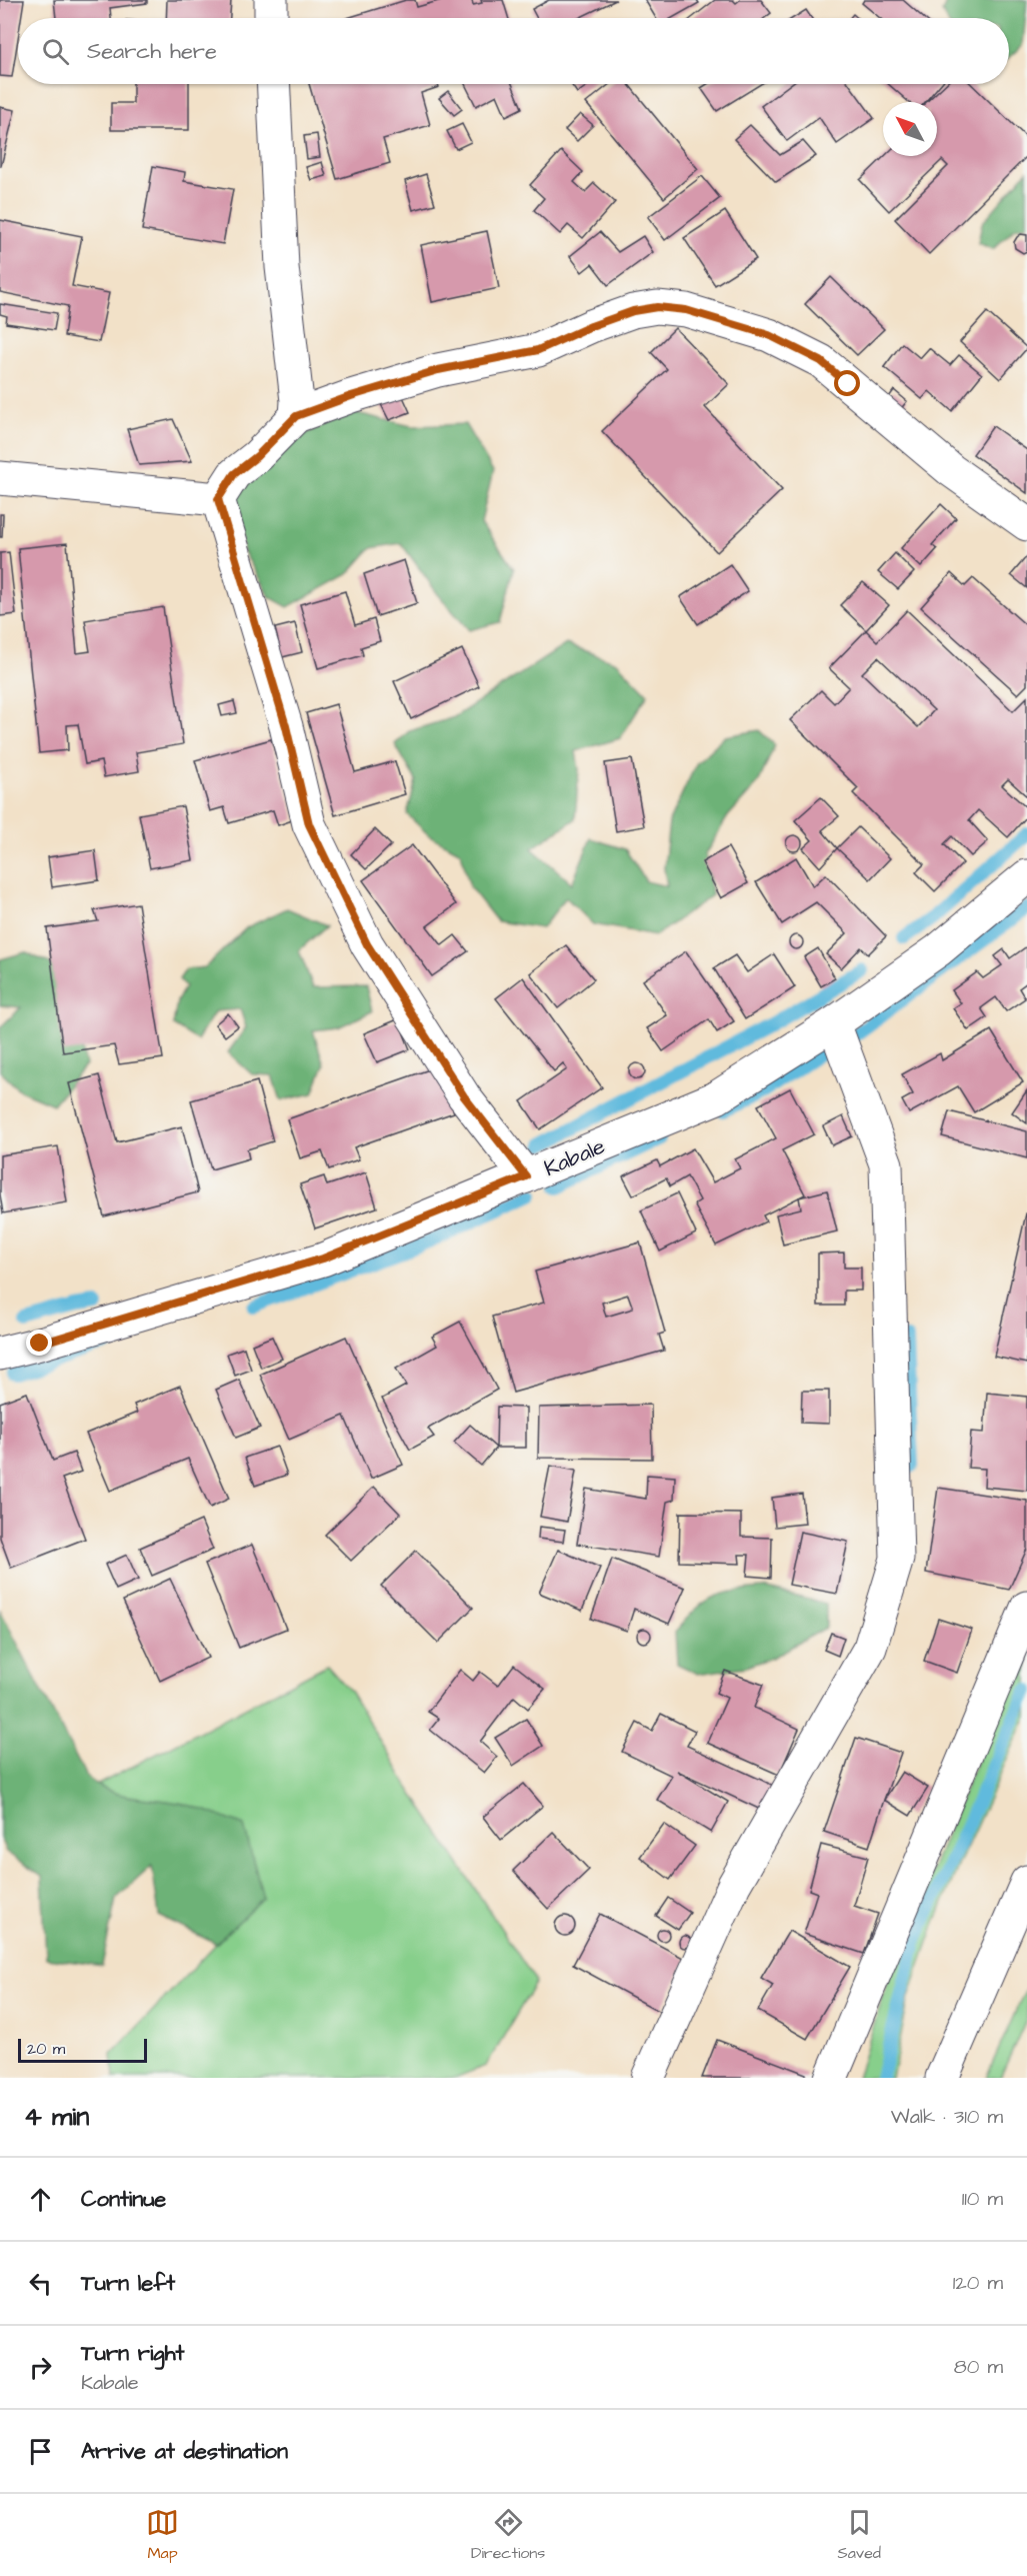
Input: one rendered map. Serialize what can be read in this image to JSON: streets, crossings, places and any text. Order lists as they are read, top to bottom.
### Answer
{
  "streets": {
    "main road": ["Kabale"]
  },
  "scale_bar": "20 m",
  "north": "top left",
  "page": {
    "search": "Search here",
    "scale": "20 m",
    "heading": ["4 min", "Walk · 310 m"],
    "list": [
      ["Continue", "110 m"],
      ["Turn left", "120 m"],
      ["Turn right", "Kabale", "80 m"],
      "Arrive at destination"
    ],
    "nav": ["Map", "Directions", "Saved"]
  }
}
